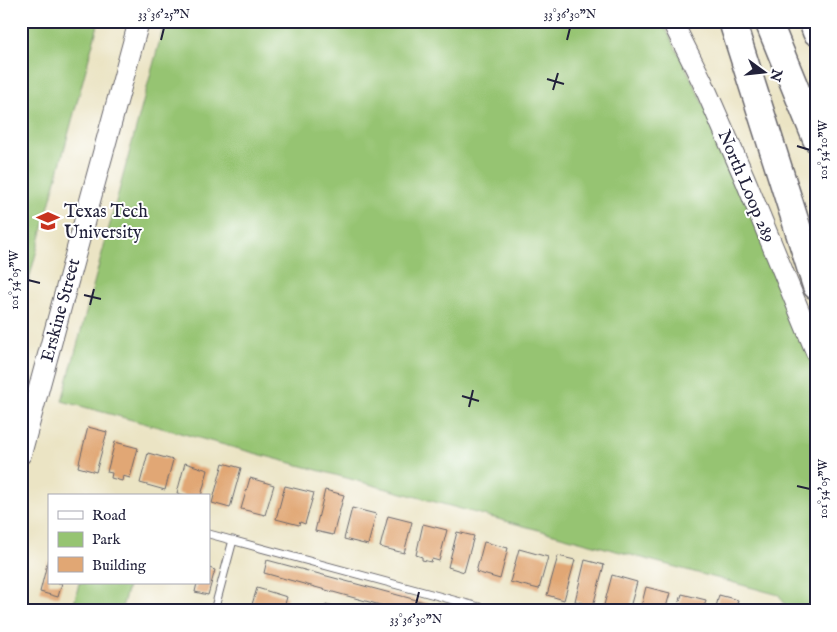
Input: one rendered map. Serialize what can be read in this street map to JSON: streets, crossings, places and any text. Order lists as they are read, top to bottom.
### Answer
{
  "streets": {
    "main road": ["North Loop 289", "Erskine Street"]
  },
  "places": {
    "school or university": ["Texas Tech University"]
  },
  "legend": ["Road", "Park", "Building"],
  "north": "right",
  "coordinates": [
    "33°36'25\"N",
    "33°36'30\"N",
    "101°54'10\"W",
    "101°54'05\"W"
  ]
}
